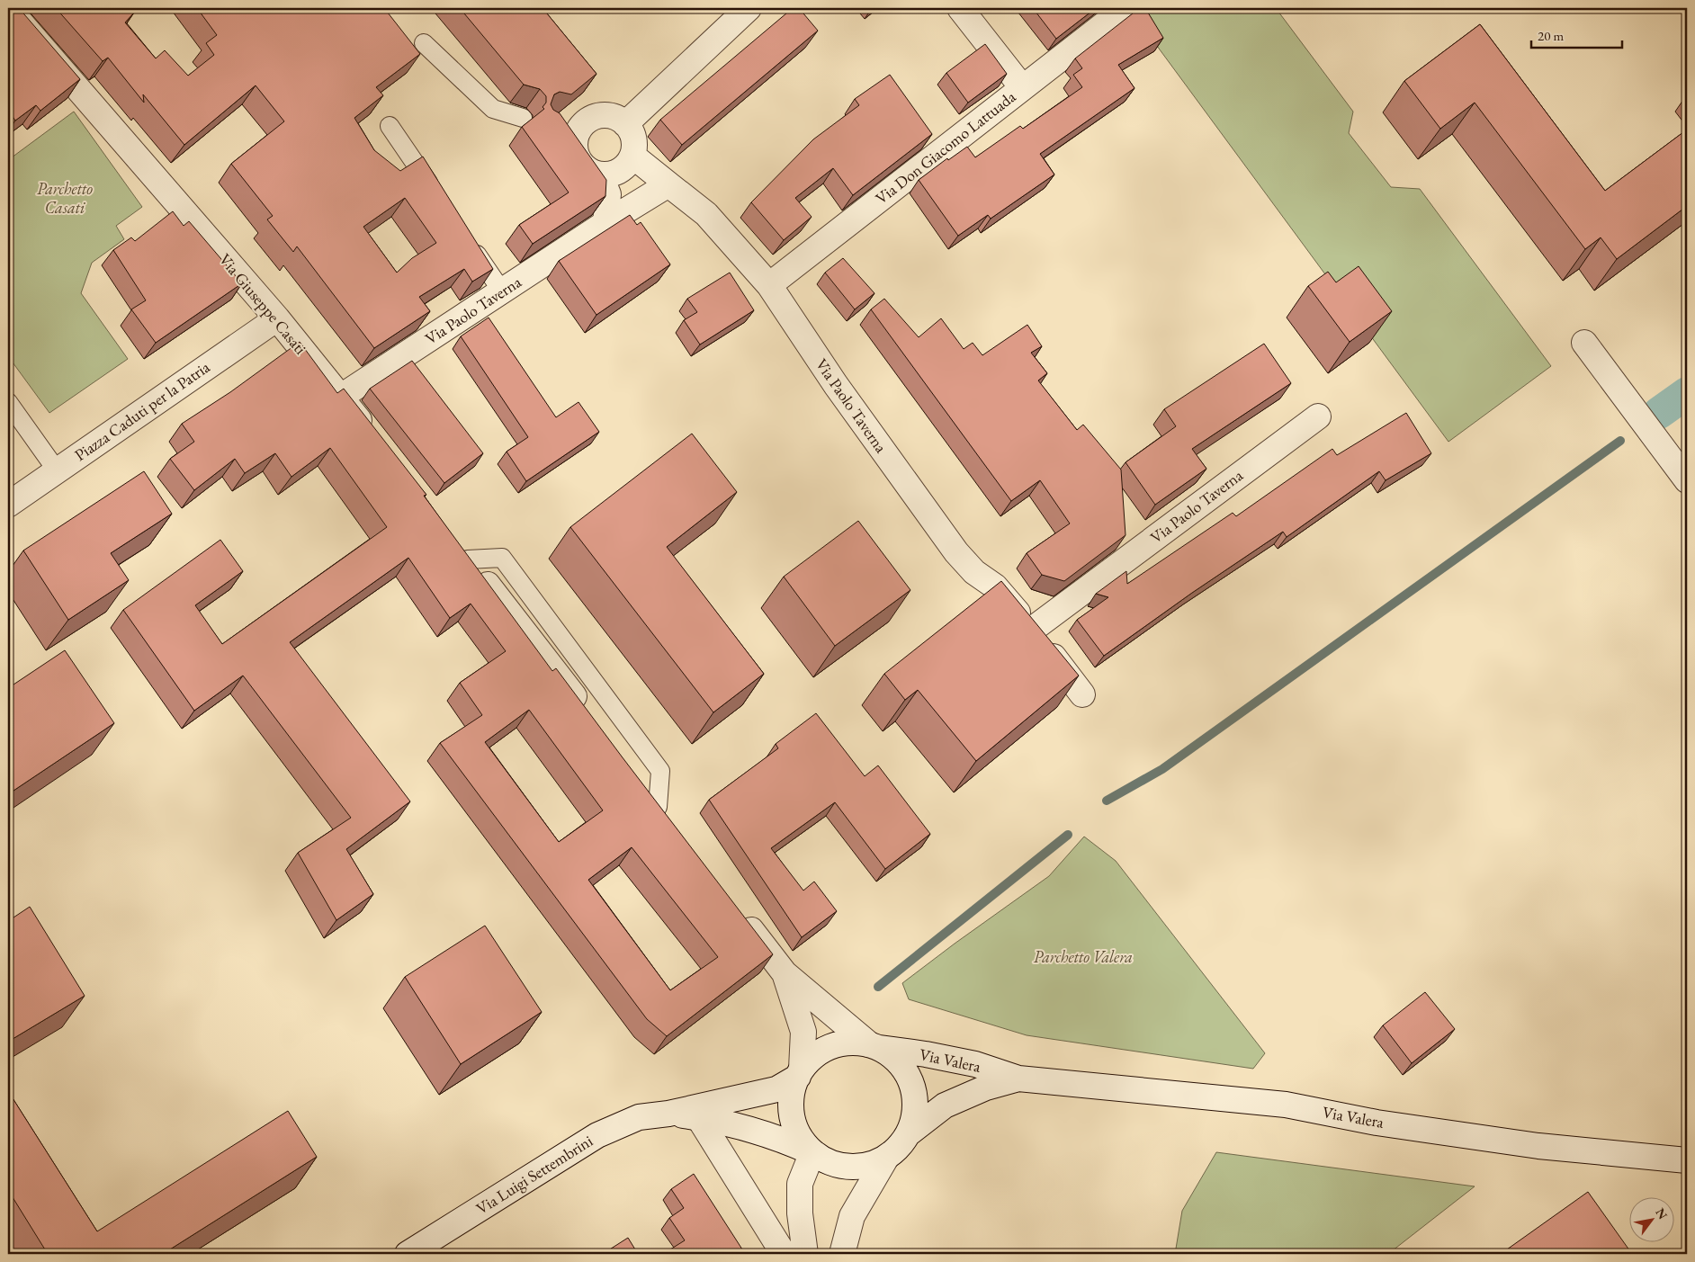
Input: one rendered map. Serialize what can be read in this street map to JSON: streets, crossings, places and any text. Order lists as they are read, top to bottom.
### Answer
{
  "streets": {
    "street": [
      "Via Don Giacomo Lattuada",
      "Via Giuseppe Casati",
      "Via Paolo Taverna",
      "Piazza Caduti per la Patria",
      "Via Valera",
      "Via Luigi Settembrini"
    ]
  },
  "crossings": [
    ["Via Don Giacomo Lattuada", "Via Paolo Taverna"],
    ["Via Giuseppe Casati", "Via Paolo Taverna"],
    ["Via Giuseppe Casati", "Piazza Caduti per la Patria"],
    ["Via Valera", "Via Luigi Settembrini"]
  ],
  "parks": ["Parchetto Casati", "Parchetto Valera"],
  "scale_bar": "20 m",
  "north": "top right"
}
